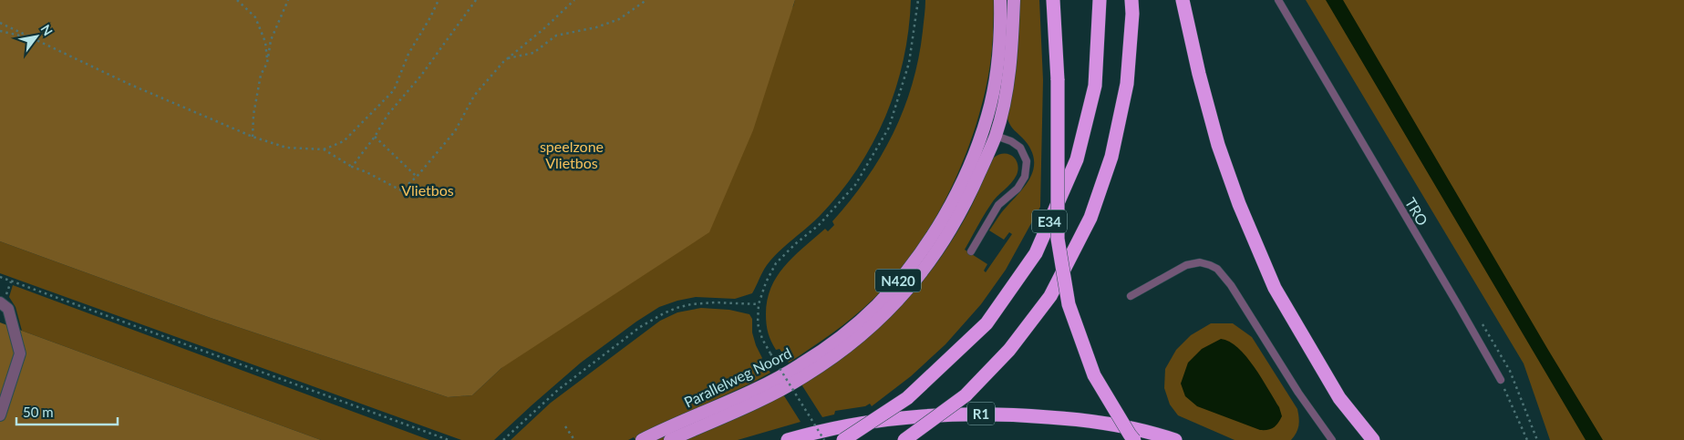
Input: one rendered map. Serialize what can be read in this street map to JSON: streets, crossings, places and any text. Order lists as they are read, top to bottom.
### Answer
{
  "streets": {
    "highway": [
      "E34",
      "N420",
      "Parallelweg Noord",
      "R1"
    ],
    "lane": ["TRO"]
  },
  "parks": ["speelzone Vlietbos", "Vlietbos"],
  "scale_bar": "50 m",
  "north": "top right"
}
